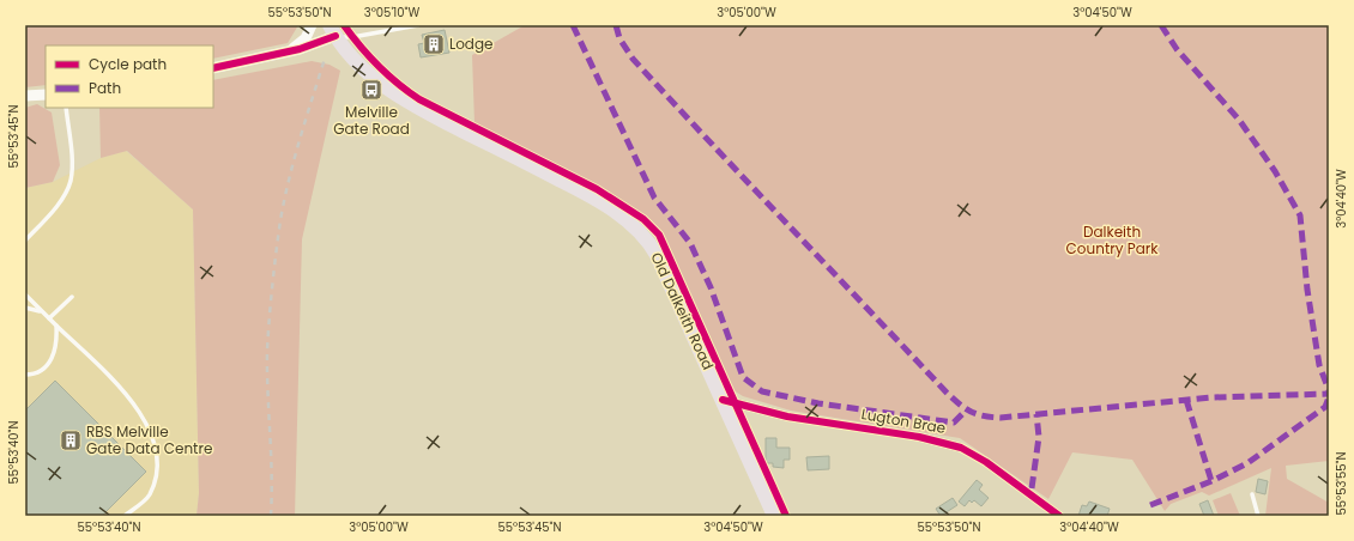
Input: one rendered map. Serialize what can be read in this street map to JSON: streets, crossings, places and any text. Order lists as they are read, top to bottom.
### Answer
{
  "streets": {
    "main road": ["Old Dalkeith Road"],
    "street": ["Lugton Brae"]
  },
  "crossings": [
    ["Old Dalkeith Road", "Lugton Brae"]
  ],
  "parks": ["Dalkeith Country Park"],
  "places": {
    "building": ["Lodge", "RBS Melville Gate Data Centre"],
    "bus stop": ["Melville Gate Road"]
  },
  "legend": ["Cycle path", "Path"],
  "coordinates": [
    "55°53'50\"N",
    "3°05'10\"W",
    "3°05'00\"W",
    "3°04'50\"W",
    "55°53'45\"N",
    "3°04'40\"W",
    "55°53'40\"N",
    "55°53'55\"N"
  ]
}
